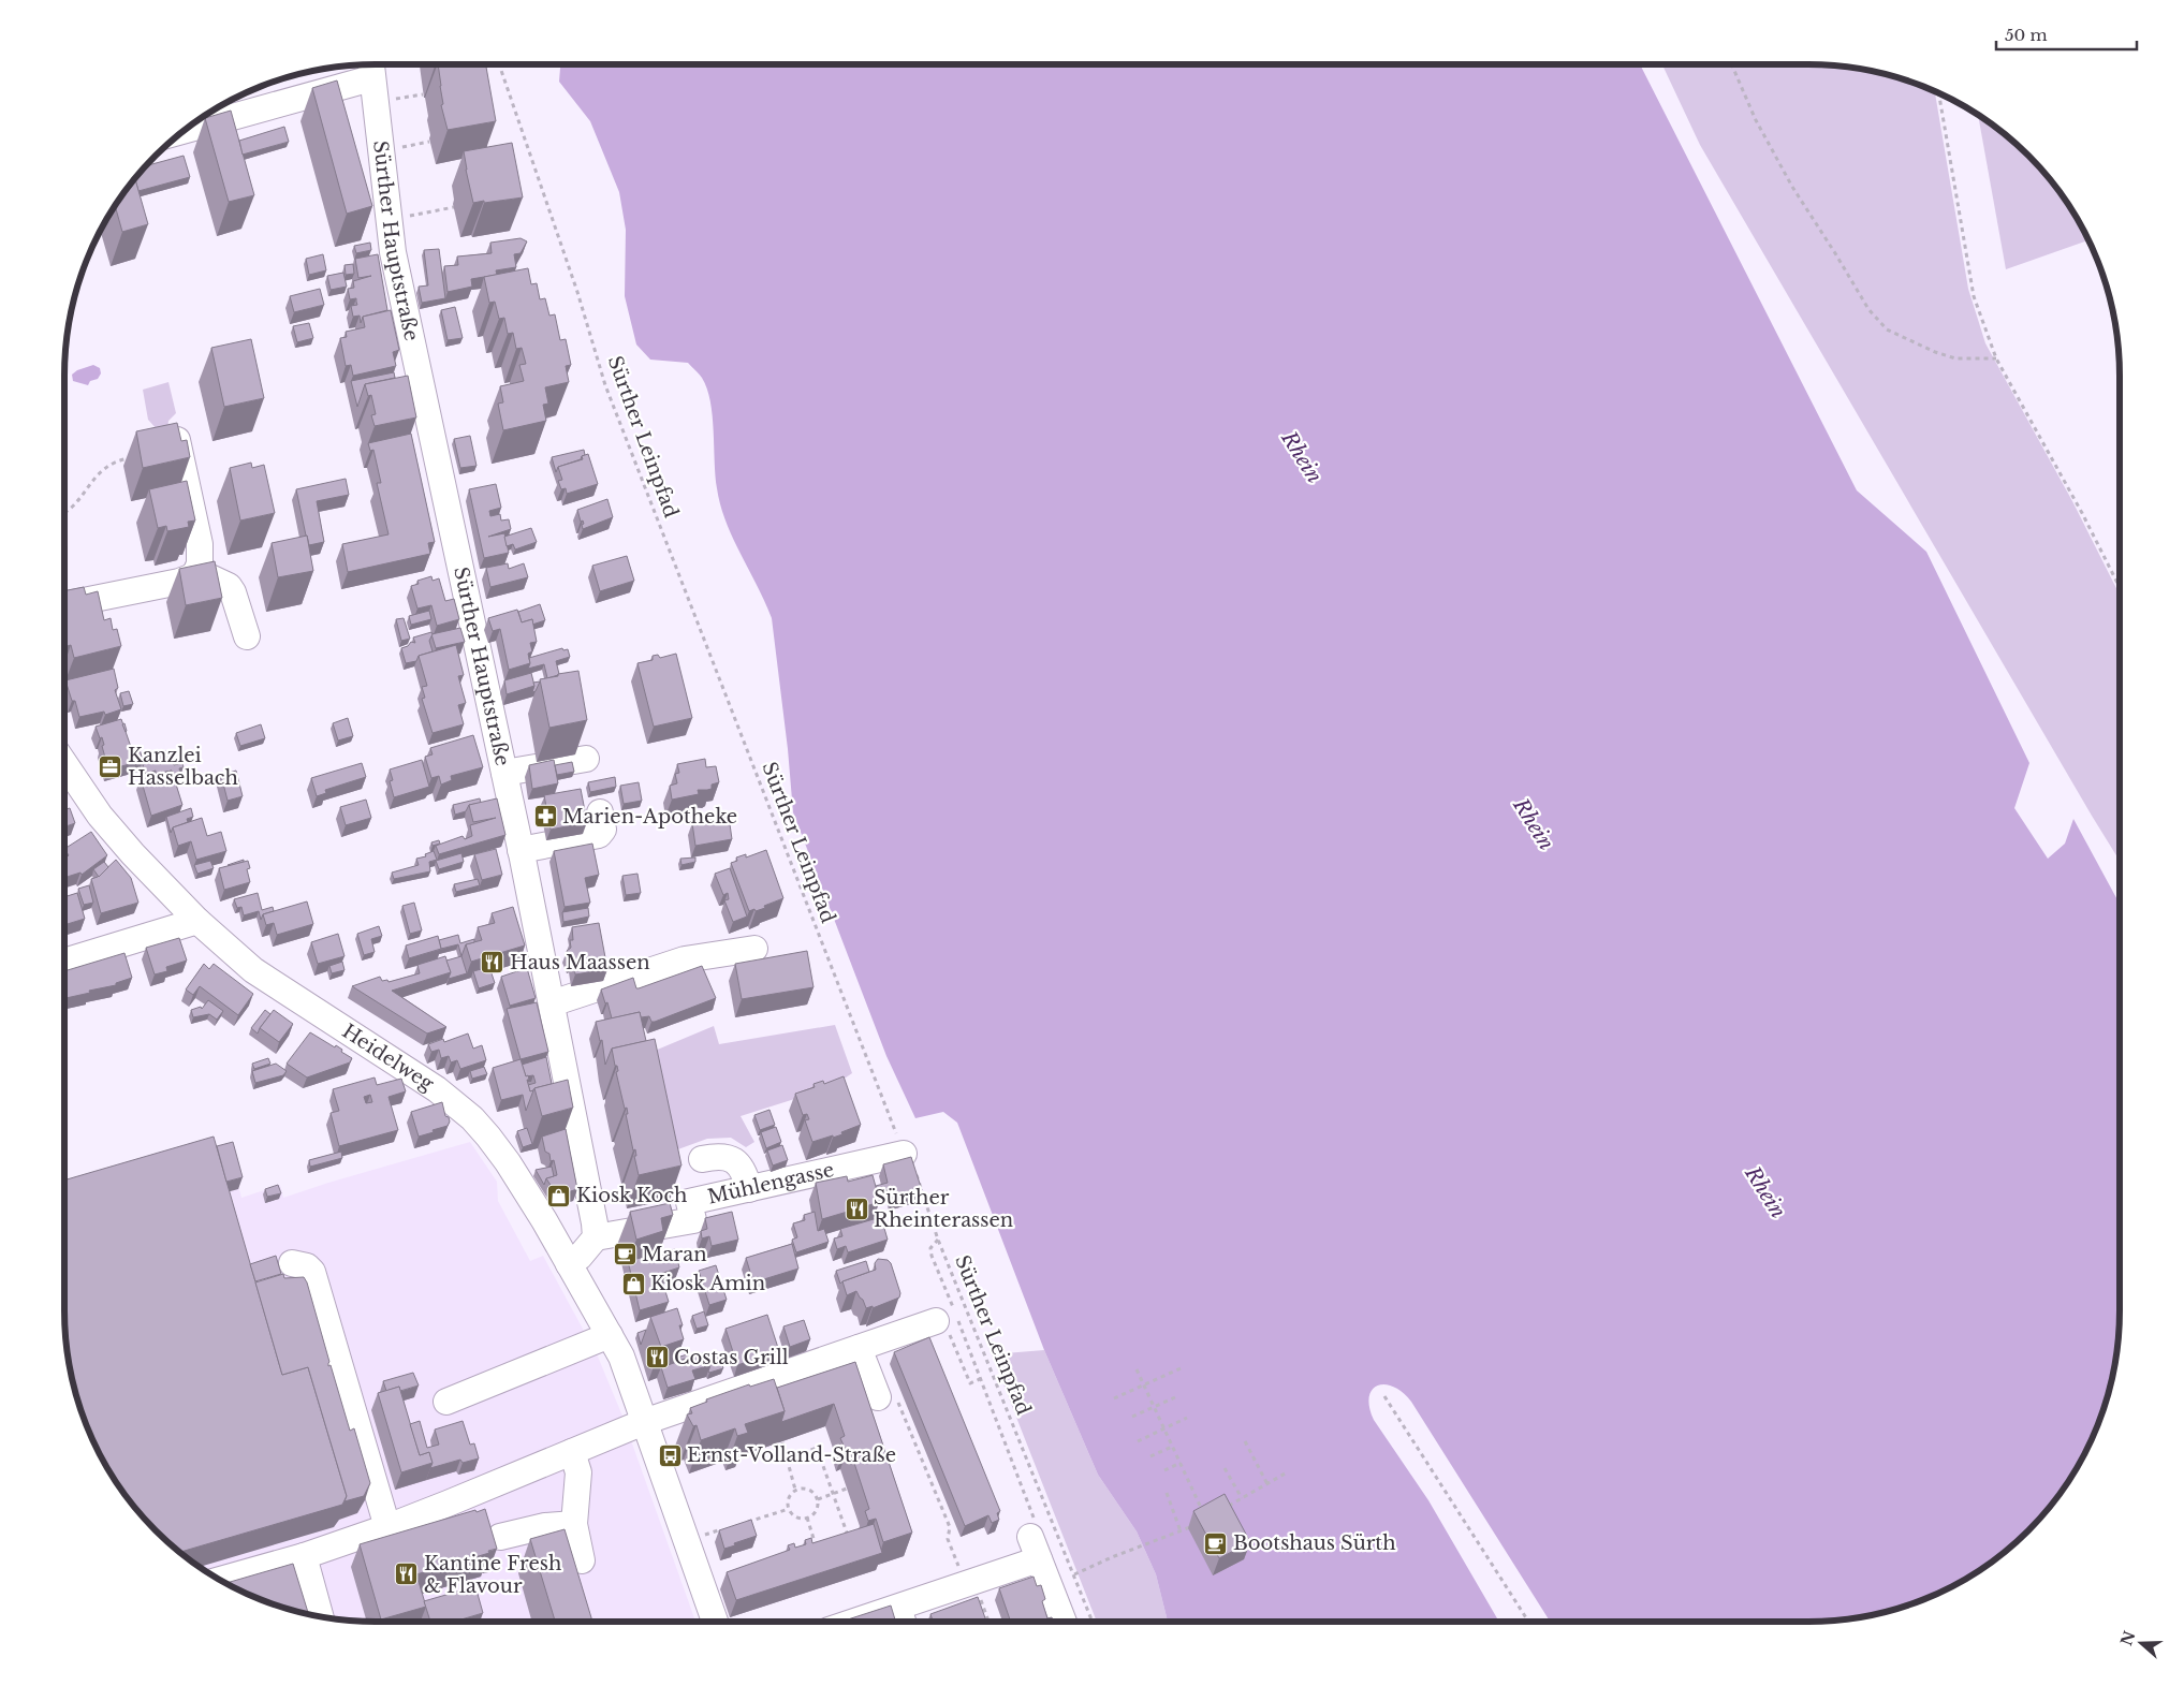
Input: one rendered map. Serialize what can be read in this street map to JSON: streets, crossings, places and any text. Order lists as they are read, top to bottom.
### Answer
{
  "streets": {
    "street": ["Sürther Hauptstraße", "Heidelweg", "Mühlengasse"],
    "path": ["Sürther Leinpfad"]
  },
  "crossings": [
    ["Sürther Hauptstraße", "Mühlengasse"],
    ["Sürther Leinpfad", "Mühlengasse"]
  ],
  "water": ["Rhein"],
  "places": {
    "office": ["Kanzlei Hasselbach"],
    "pharmacy": ["Marien-Apotheke"],
    "restaurant": [
      "Haus Maassen",
      "Sürther Rheinterassen",
      "Costas Grill",
      "Kantine Fresh & Flavour"
    ],
    "shop": ["Kiosk Koch", "Kiosk Amin"],
    "cafe": ["Maran", "Bootshaus Sürth"],
    "bus stop": ["Ernst-Volland-Straße"]
  },
  "scale_bar": "50 m",
  "north": "left"
}
